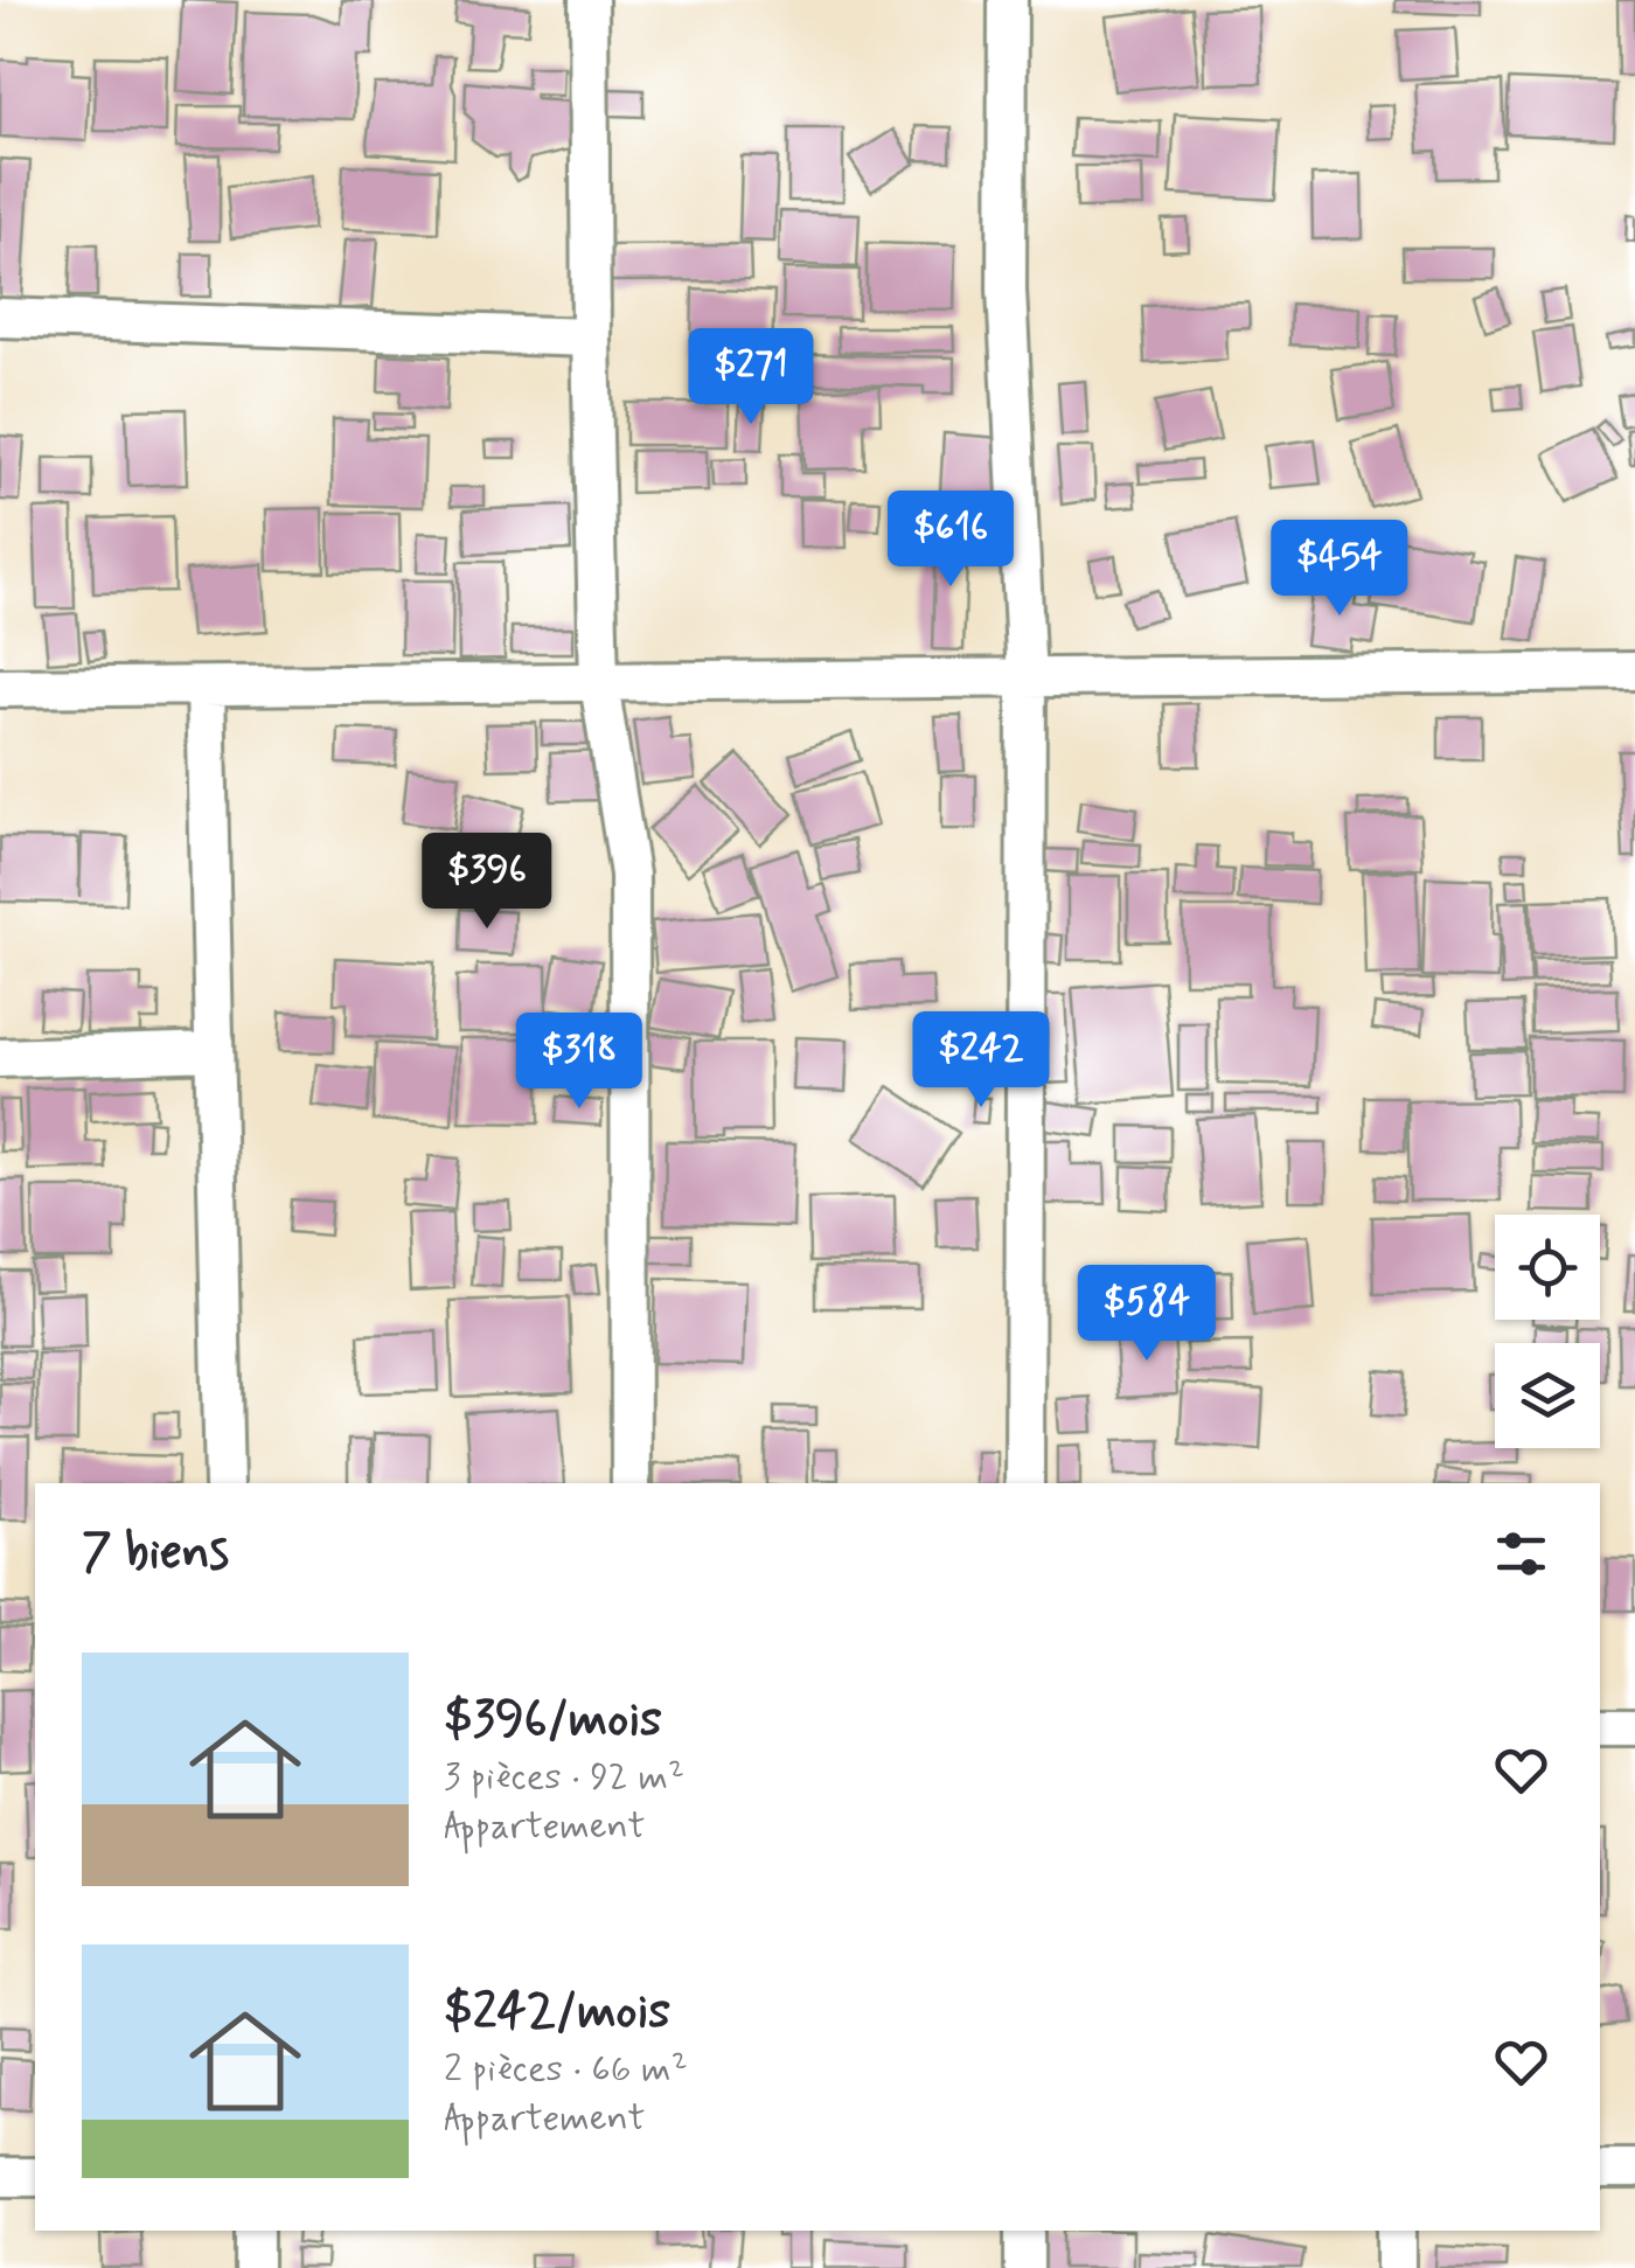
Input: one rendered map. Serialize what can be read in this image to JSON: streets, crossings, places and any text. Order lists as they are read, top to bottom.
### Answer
{
  "page": {
    "price": [
      "$271",
      "$616",
      "$454",
      "$396",
      "$242",
      "$318",
      "$584"
    ],
    "heading": "7 biens",
    "list": [
      {
        "name": "$396/mois",
        "note": "3 pièces · 92 m² · Appartement"
      },
      {
        "name": "$242/mois",
        "note": "2 pièces · 66 m² · Appartement"
      }
    ]
  }
}
